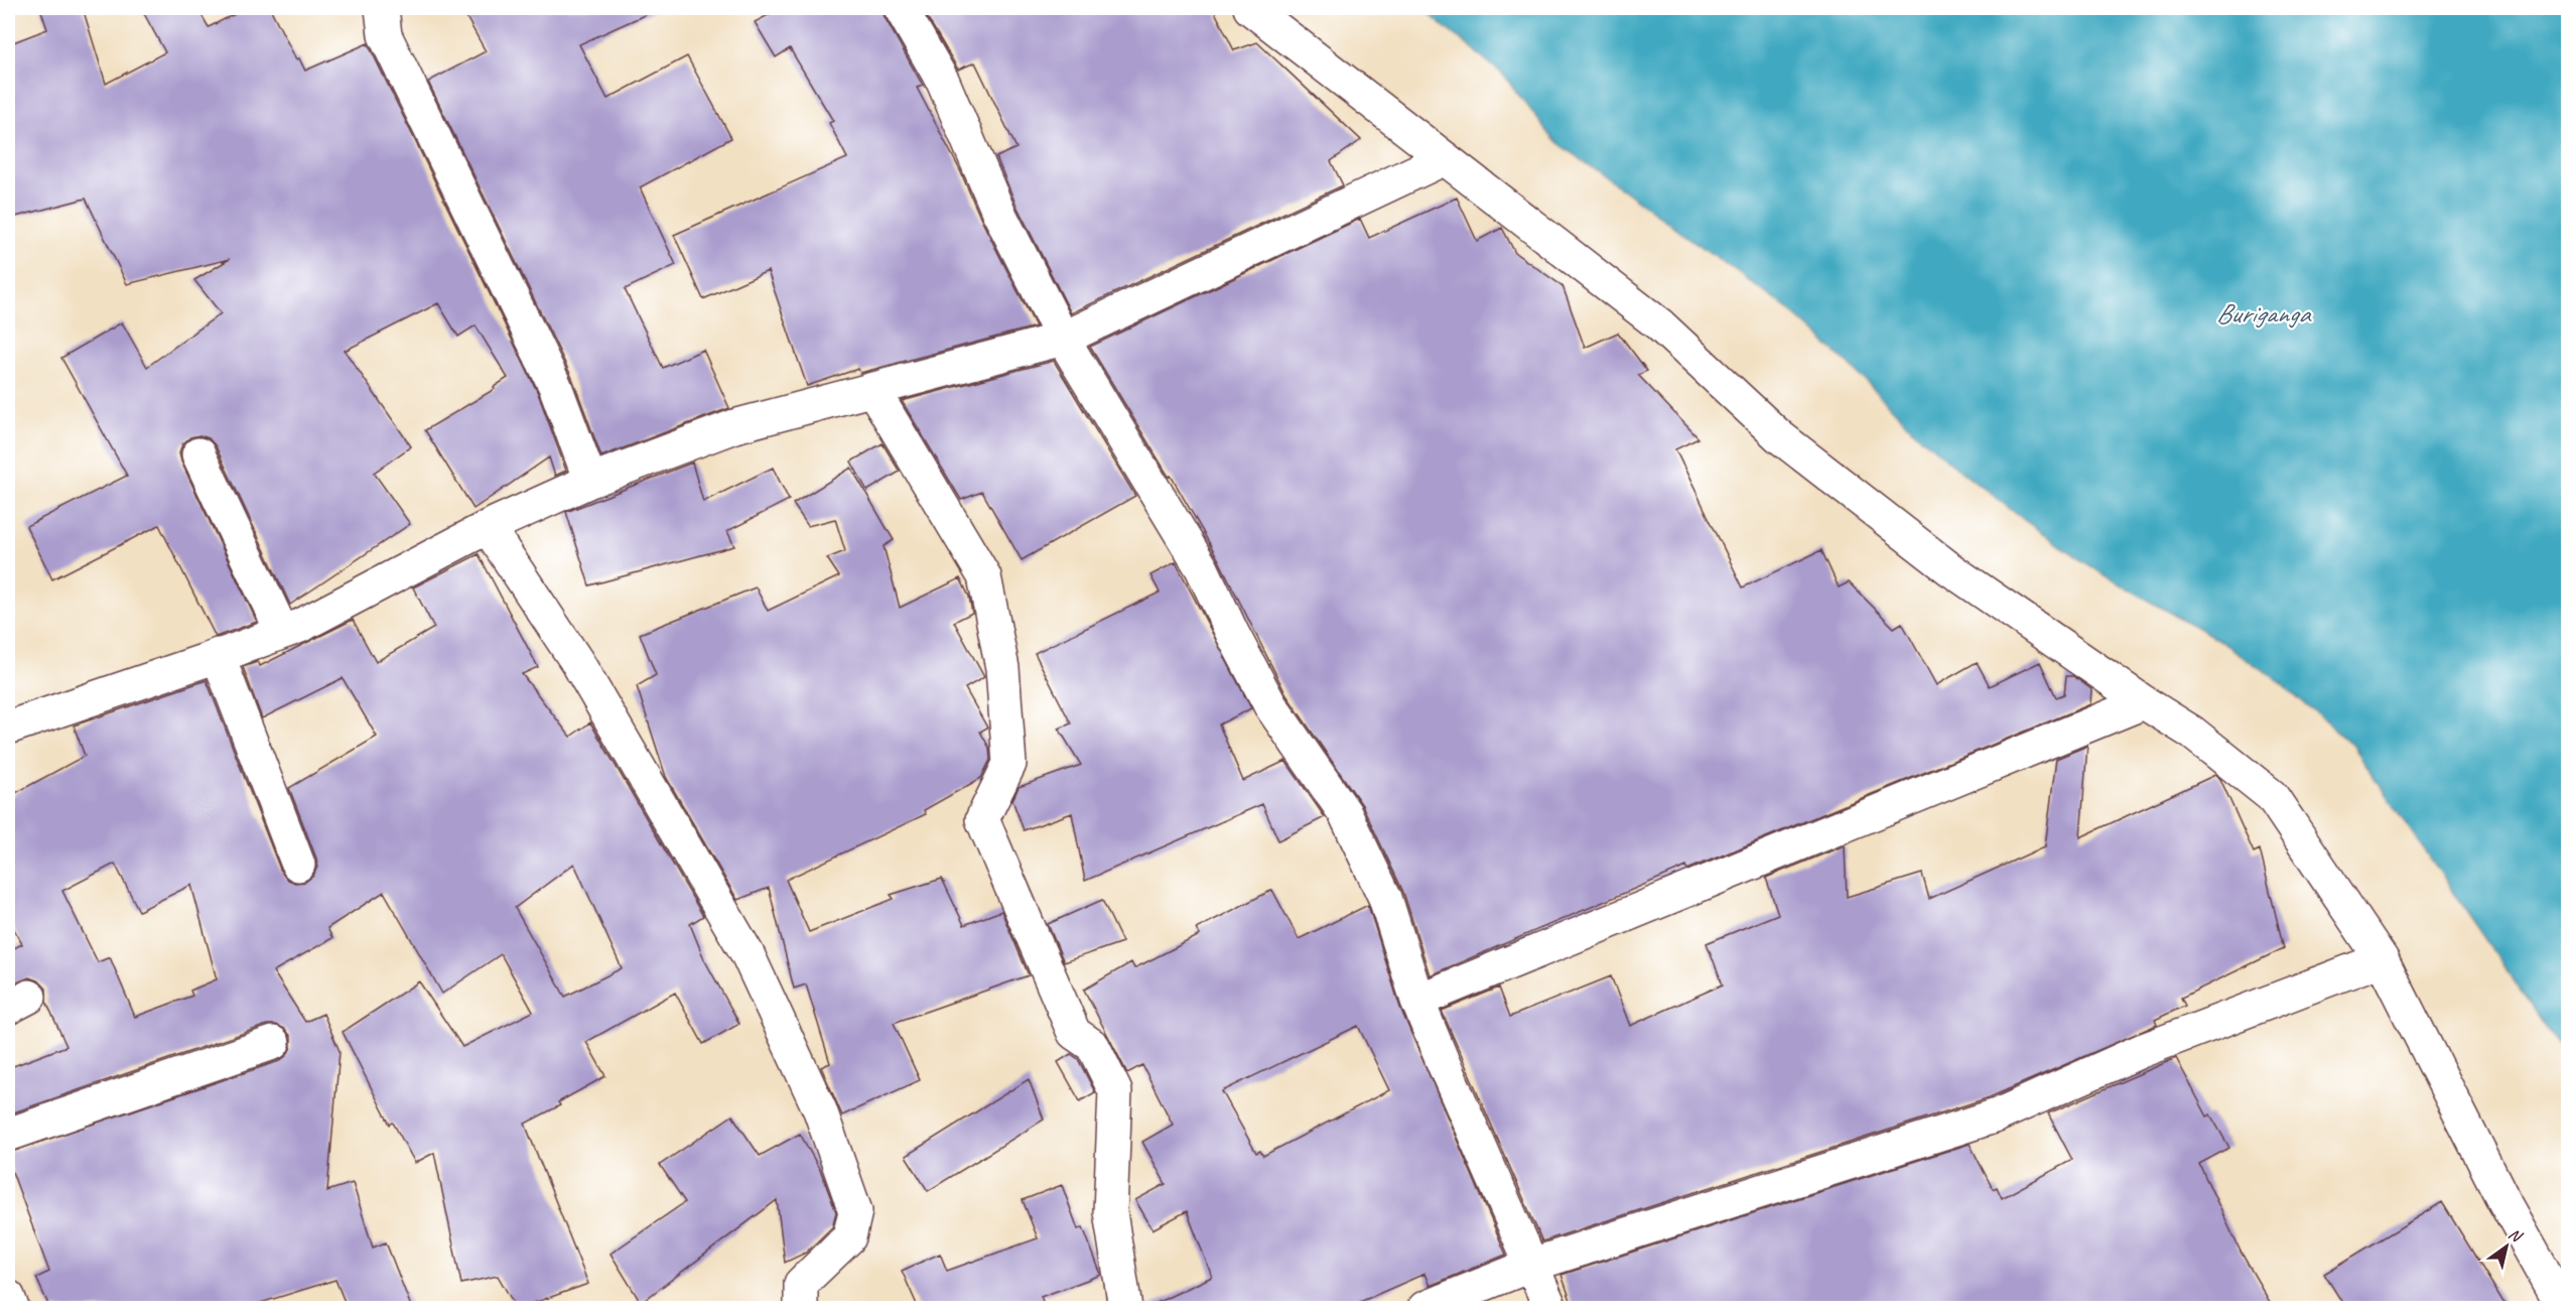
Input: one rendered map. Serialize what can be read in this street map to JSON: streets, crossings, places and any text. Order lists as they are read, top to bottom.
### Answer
{
  "water": ["Buriganga"],
  "north": "top right"
}
